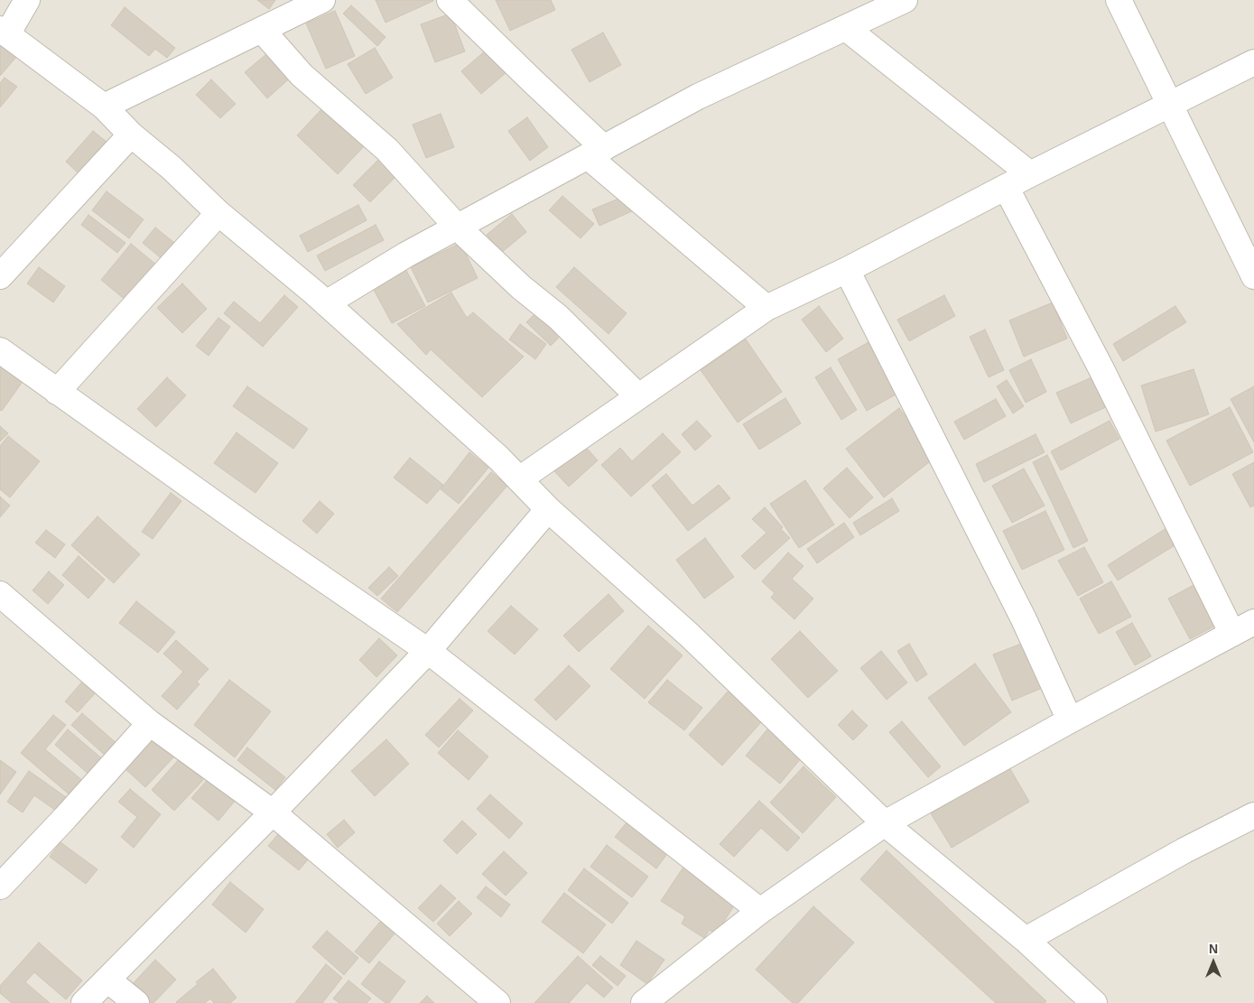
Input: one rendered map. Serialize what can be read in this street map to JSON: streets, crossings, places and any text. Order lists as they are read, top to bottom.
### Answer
{
  "north": "top"
}
